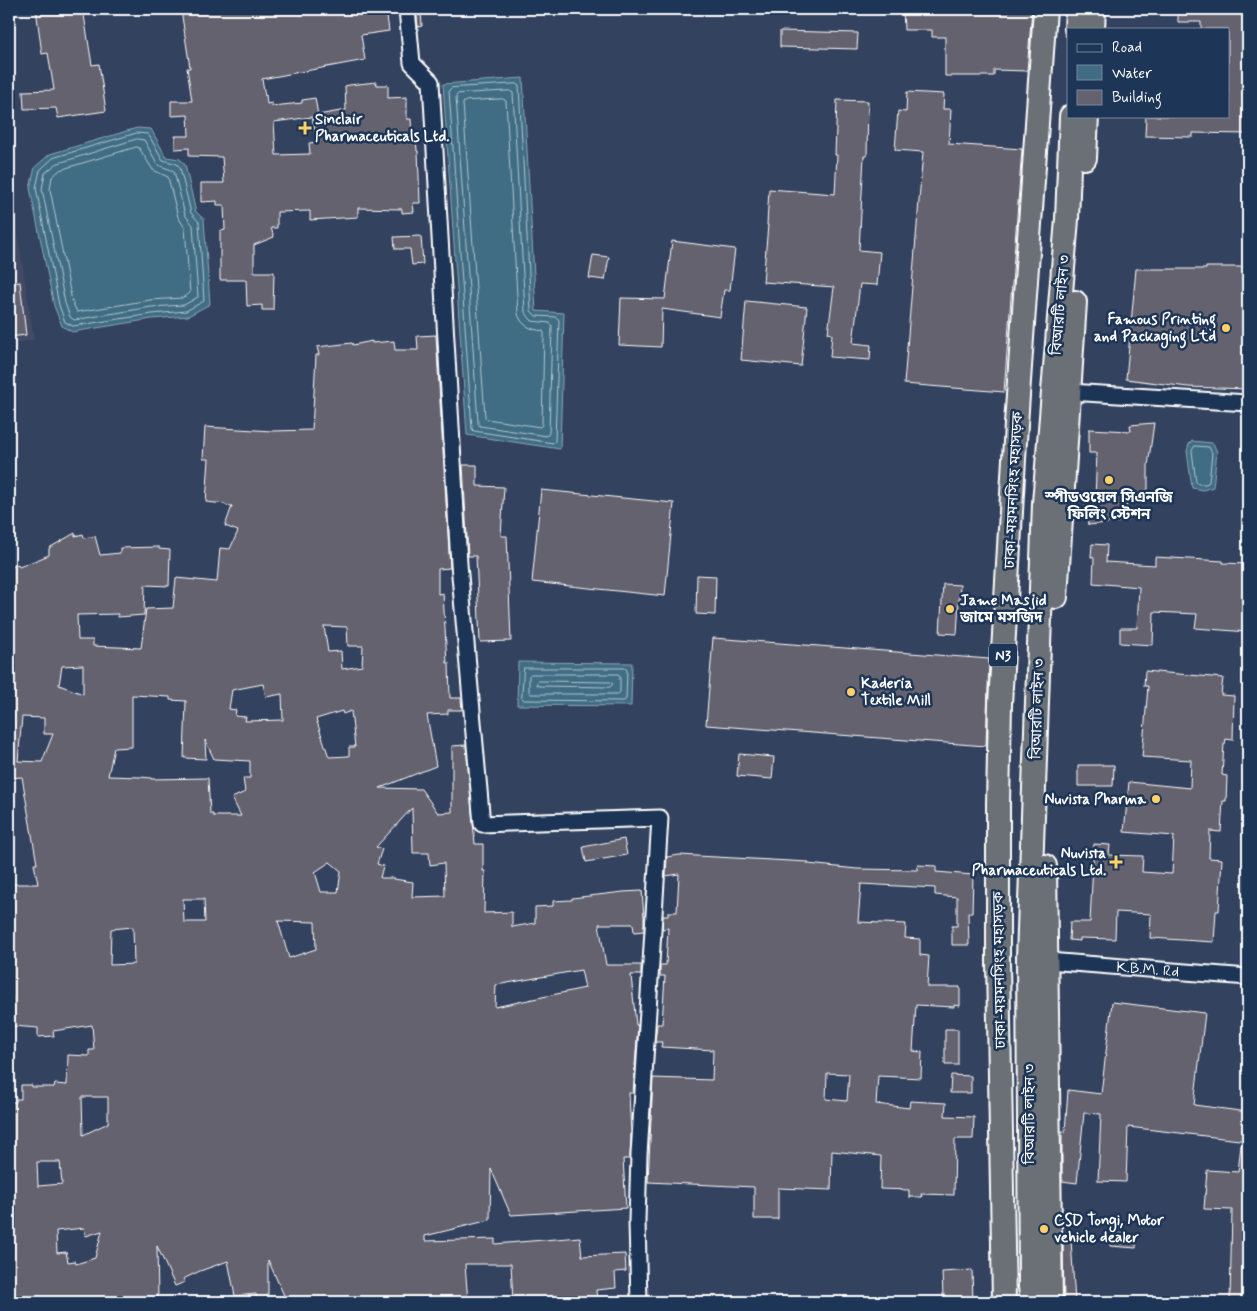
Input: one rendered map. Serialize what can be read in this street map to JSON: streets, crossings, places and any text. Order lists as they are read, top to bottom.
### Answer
{
  "streets": {
    "highway": ["বিআরটি লাইন ৩", "ঢাকা-ময়মনসিংহ মহাসড়ক", "N3"],
    "street": ["K.B.M. Rd"]
  },
  "places": {
    "health": ["Sinclair Pharmaceuticals Ltd.", "Nuvista Pharmaceuticals Ltd."],
    "other": [
      "Famous Printing and Packaging Ltd",
      "স্পীডওয়েল সিএনজি ফিলিং স্টেশন",
      "Jame Masjid জামে মসজিদ",
      "Kaderia Textile Mill",
      "Nuvista Pharma",
      "CSD Tongi, Motor vehicle dealer"
    ]
  },
  "legend": ["Road", "Water", "Building"]
}
